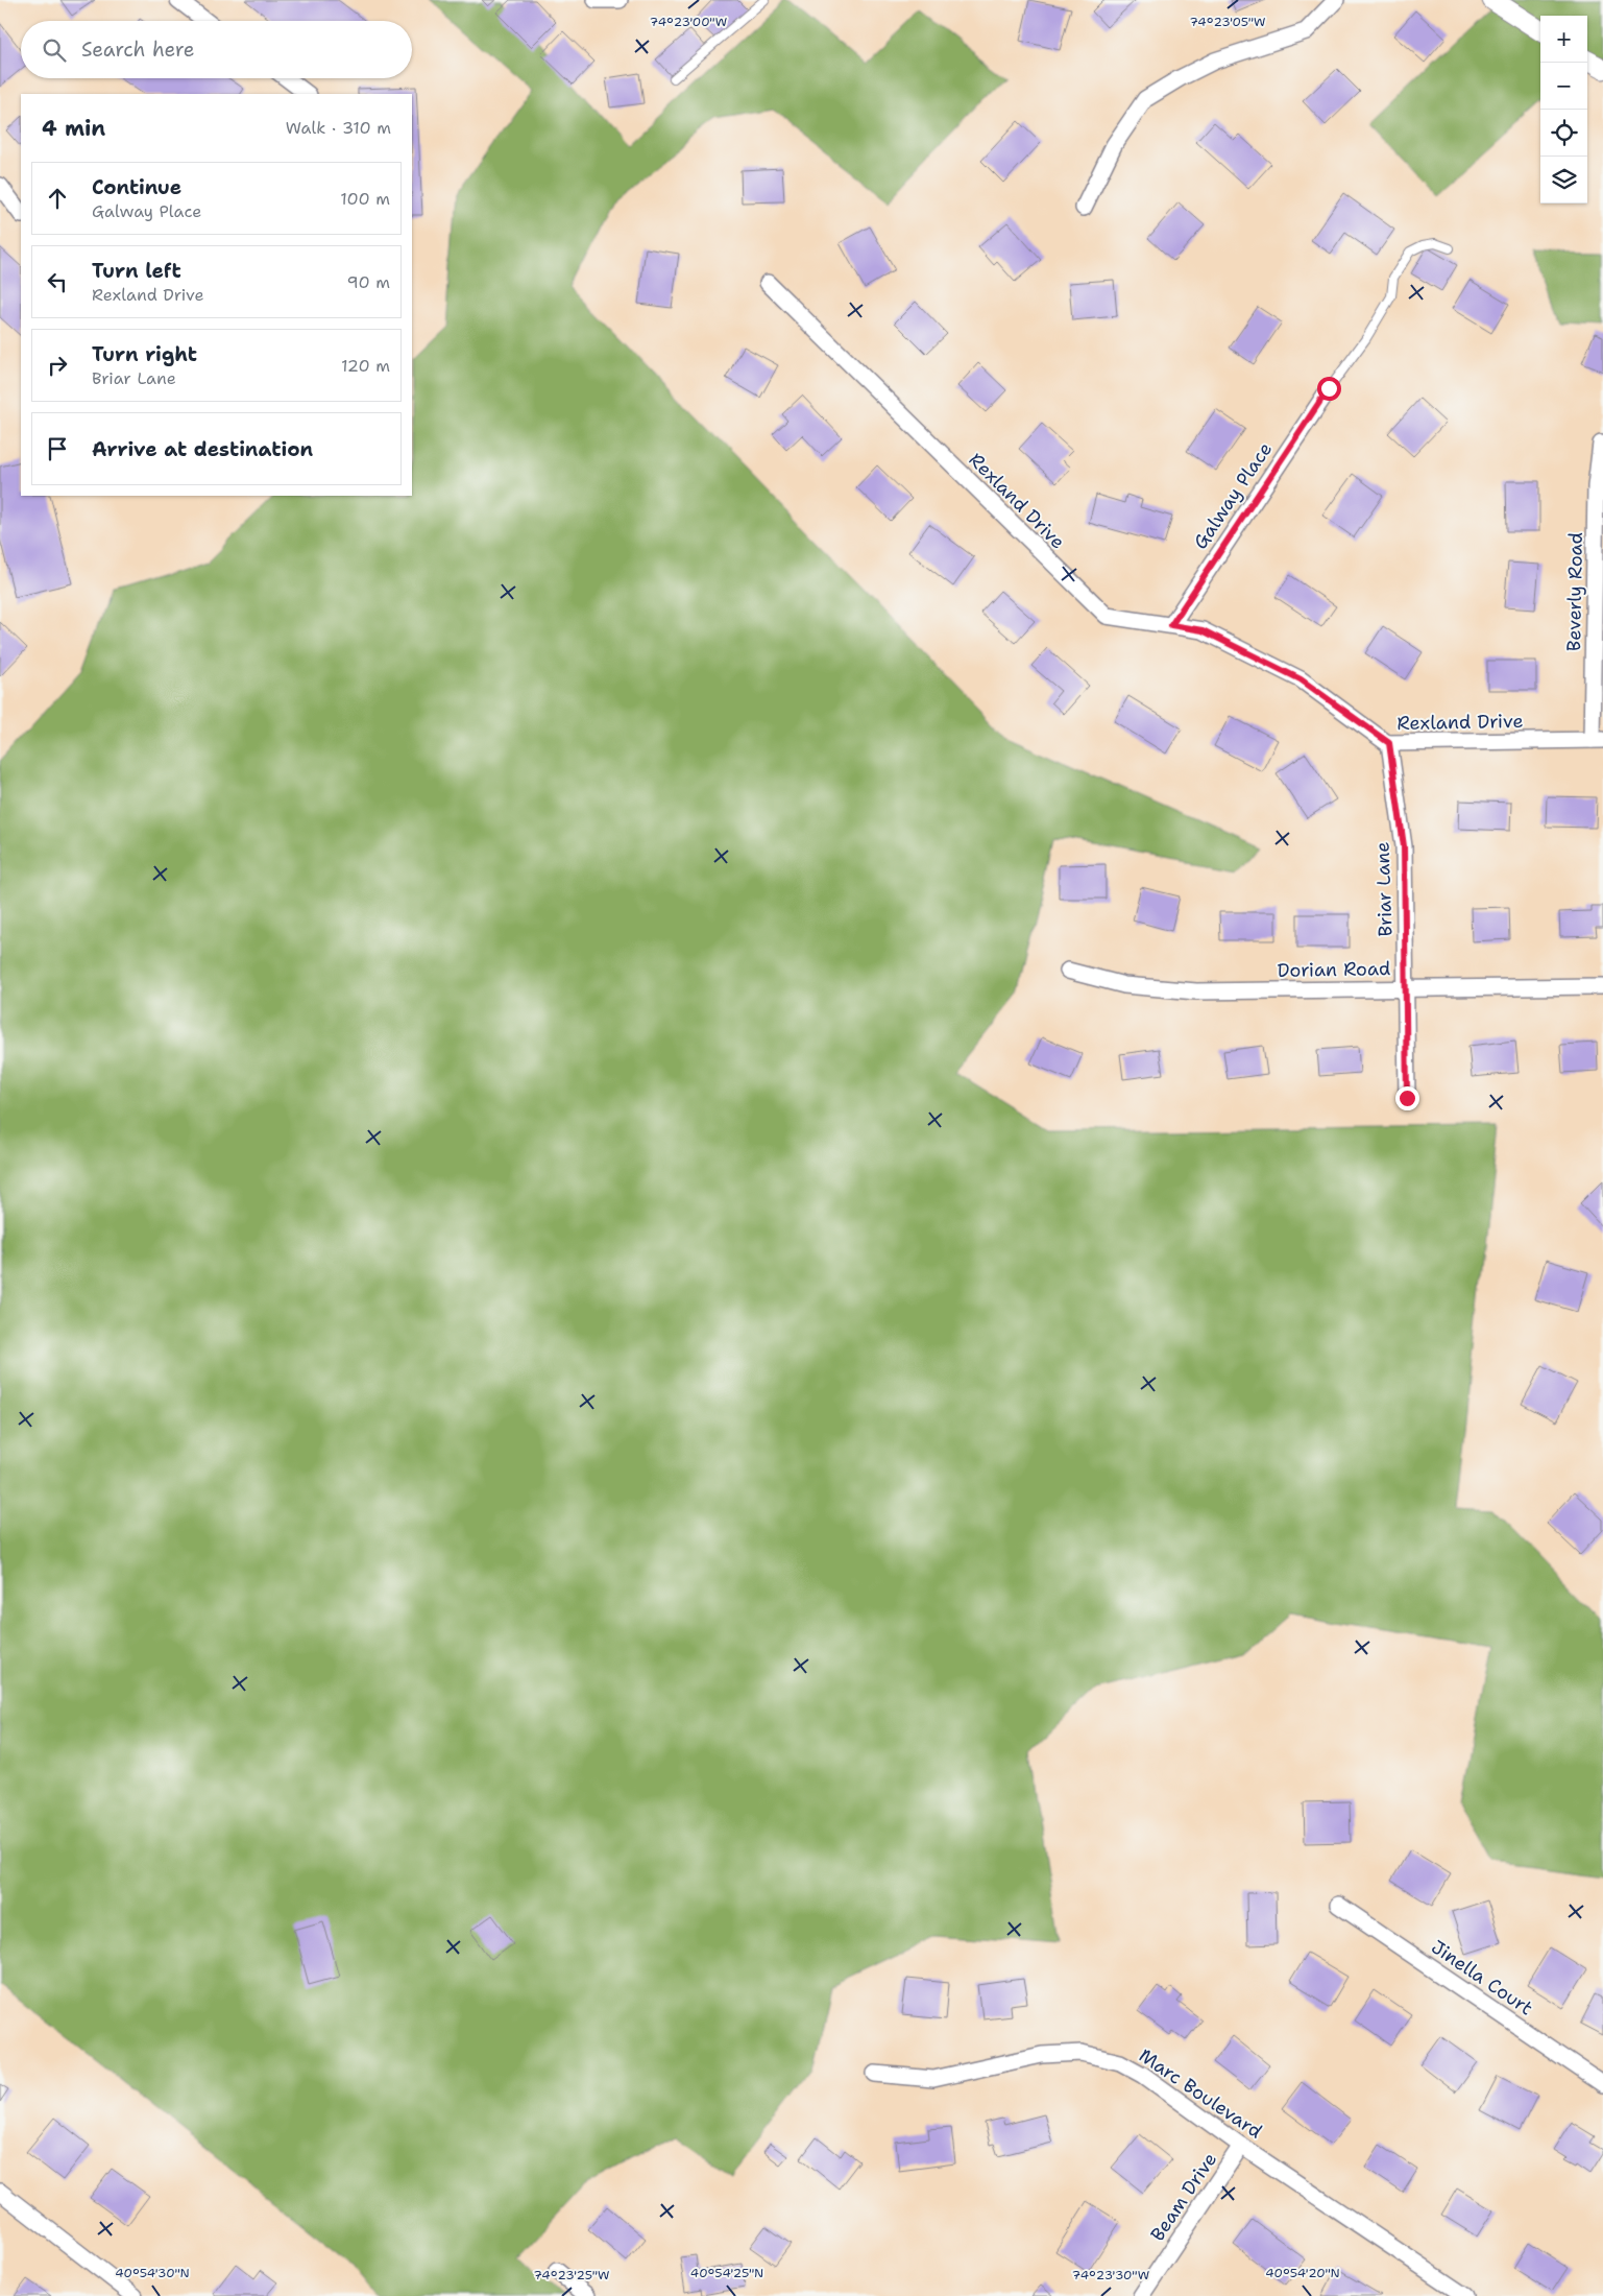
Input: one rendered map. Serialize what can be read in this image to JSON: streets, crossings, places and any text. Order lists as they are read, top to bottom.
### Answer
{
  "streets": {
    "street": [
      "Galway Place",
      "Rexland Drive",
      "Beverly Road",
      "Briar Lane",
      "Dorian Road",
      "Jinella Court",
      "Marc Boulevard",
      "Beam Drive"
    ]
  },
  "crossings": [
    ["Galway Place", "Rexland Drive"],
    ["Rexland Drive", "Beverly Road"],
    ["Rexland Drive", "Briar Lane"],
    ["Briar Lane", "Dorian Road"],
    ["Marc Boulevard", "Beam Drive"]
  ],
  "page": {
    "map_buttons": ["+", "−"],
    "search": "Search here",
    "heading": ["4 min", "Walk · 310 m"],
    "list": [
      ["Continue", "Galway Place", "100 m"],
      ["Turn left", "Rexland Drive", "90 m"],
      ["Turn right", "Briar Lane", "120 m"],
      "Arrive at destination"
    ]
  },
  "coordinates": [
    "74°23'00\"W",
    "74°23'05\"W",
    "40°54'30\"N",
    "40°54'25\"N",
    "40°54'20\"N",
    "74°23'25\"W",
    "74°23'30\"W"
  ]
}
